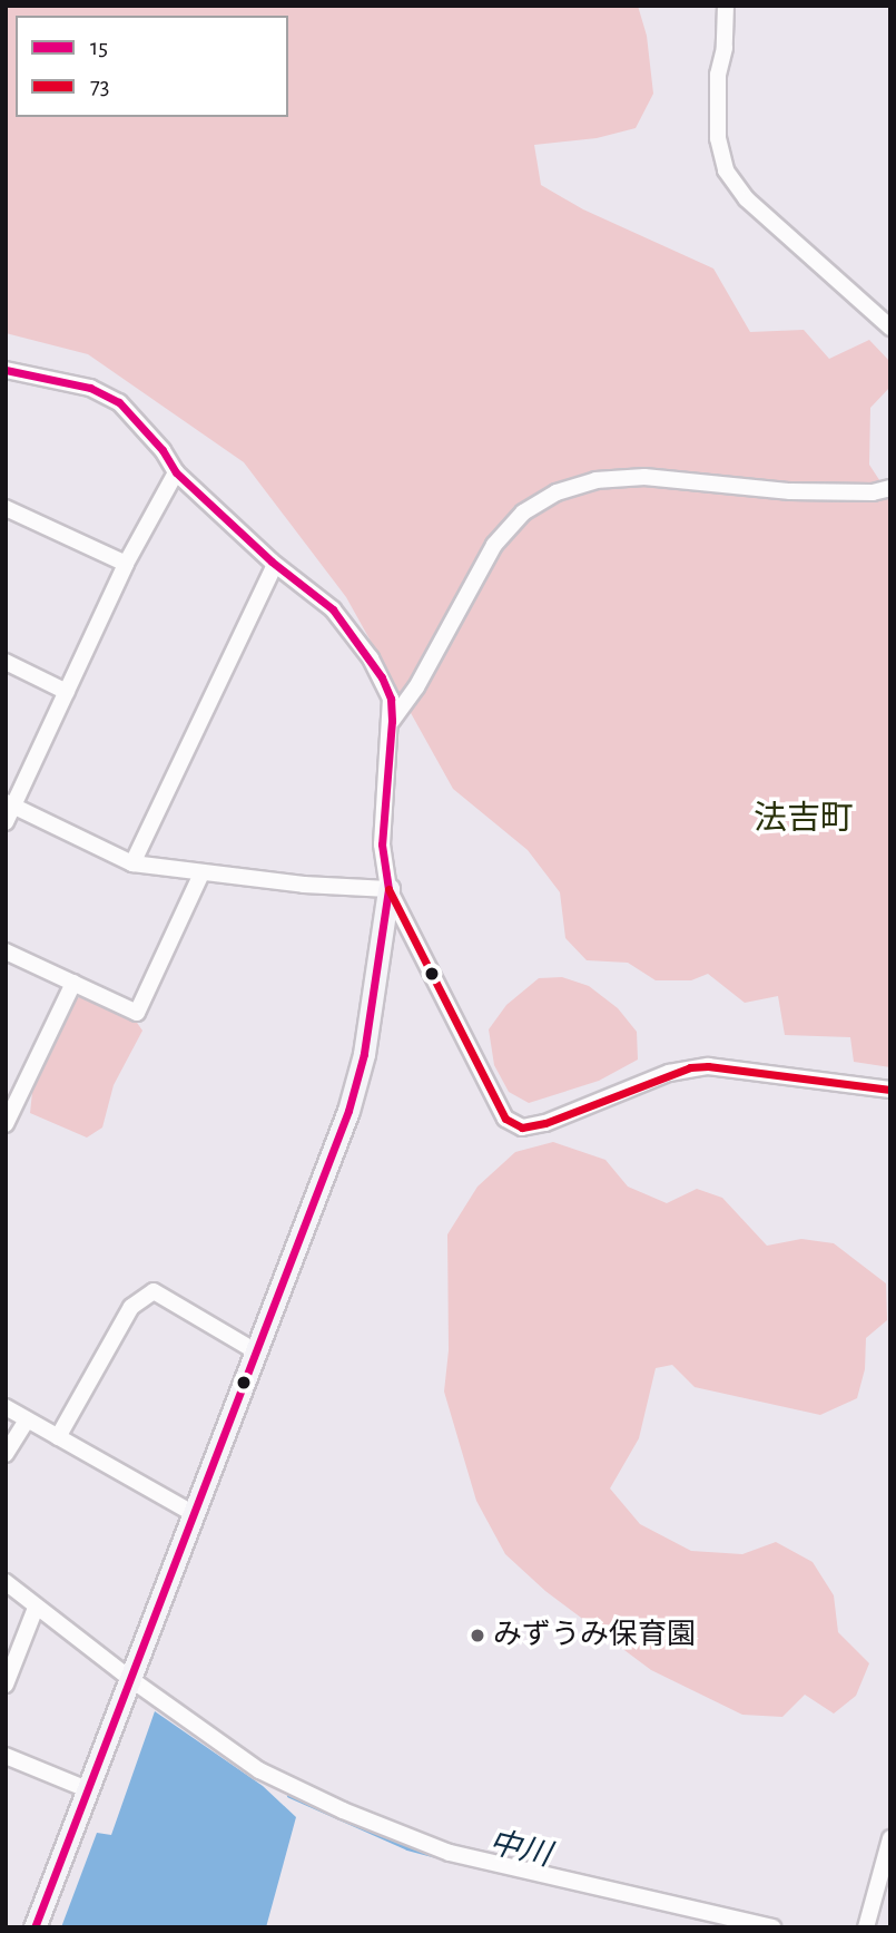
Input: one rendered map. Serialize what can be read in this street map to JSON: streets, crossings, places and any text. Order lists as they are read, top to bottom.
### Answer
{
  "districts": ["法吉町"],
  "water": ["中川"],
  "places": ["みずうみ保育園"],
  "lines": ["transit line 15", "transit line 73"],
  "legend": ["15", "73"]
}
